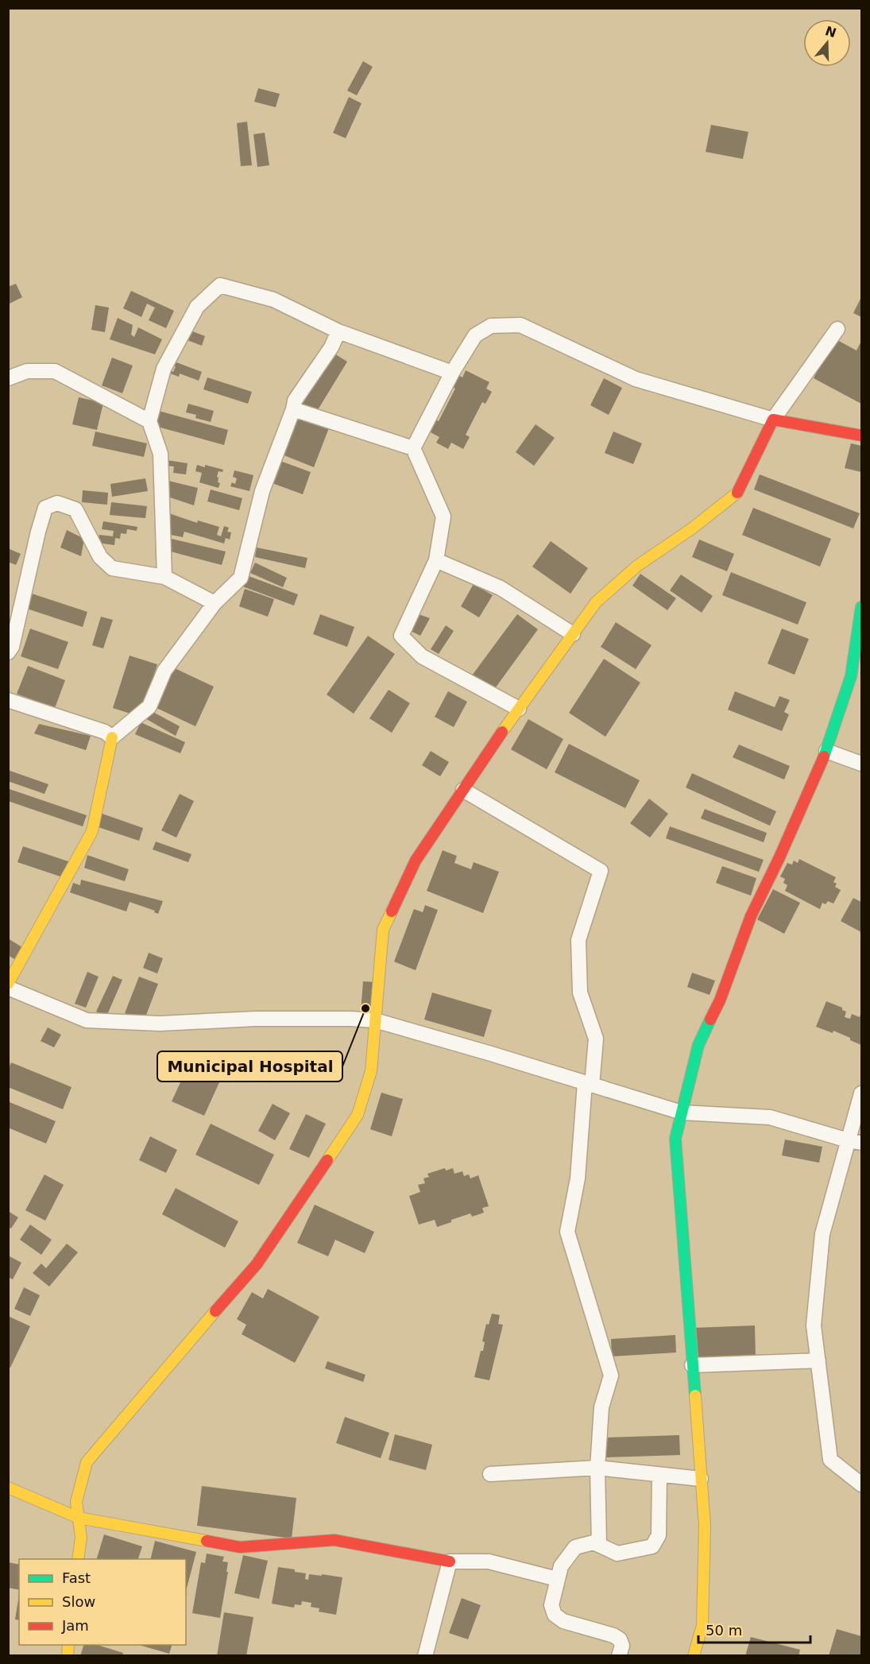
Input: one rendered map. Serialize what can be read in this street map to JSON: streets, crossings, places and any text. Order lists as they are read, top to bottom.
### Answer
{
  "places": ["Municipal Hospital"],
  "legend": ["Fast", "Slow", "Jam"],
  "scale_bar": "50 m",
  "north": "top"
}
